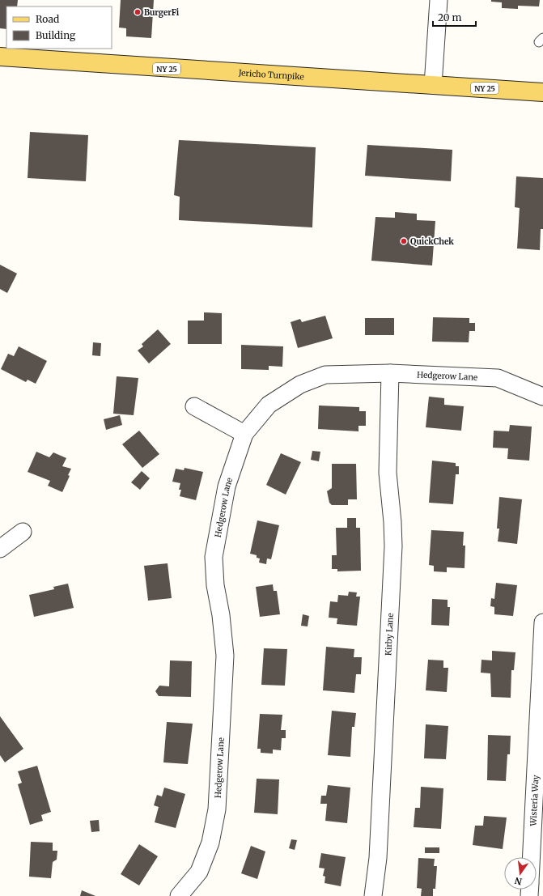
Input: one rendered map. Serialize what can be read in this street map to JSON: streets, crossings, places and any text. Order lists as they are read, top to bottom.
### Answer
{
  "streets": {
    "main road": ["NY 25", "Jericho Turnpike"],
    "street": ["Hedgerow Lane", "Kirby Lane", "Wisteria Way"]
  },
  "crossings": [
    ["Hedgerow Lane", "Kirby Lane"]
  ],
  "places": ["BurgerFi", "QuickChek"],
  "legend": ["Road", "Building"],
  "scale_bar": "20 m",
  "north": "bottom"
}
